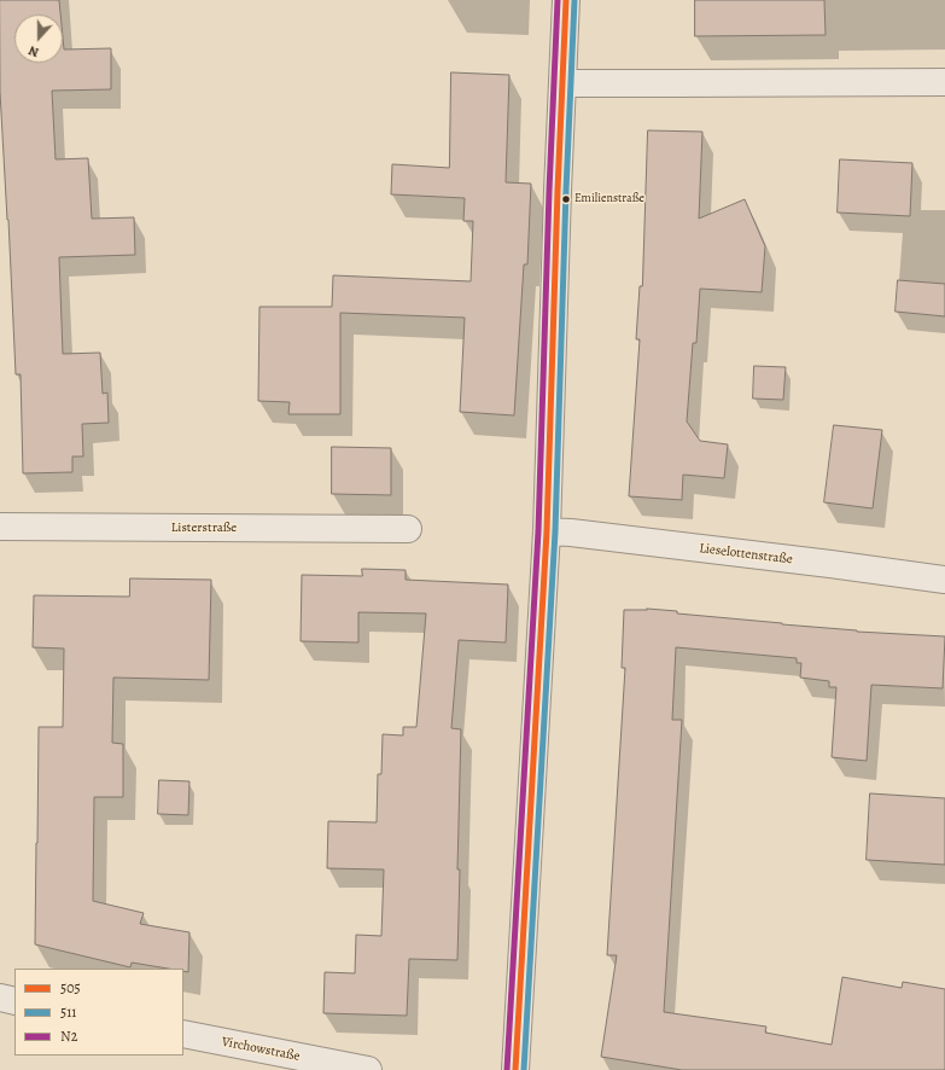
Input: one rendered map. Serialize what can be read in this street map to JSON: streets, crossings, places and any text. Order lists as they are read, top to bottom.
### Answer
{
  "streets": {
    "street": ["Listerstraße", "Lieselottenstraße", "Virchowstraße"]
  },
  "places": ["Emilienstraße"],
  "lines": ["transit line 505", "transit line 511", "transit line N2"],
  "legend": ["505", "511", "N2"],
  "north": "bottom"
}
